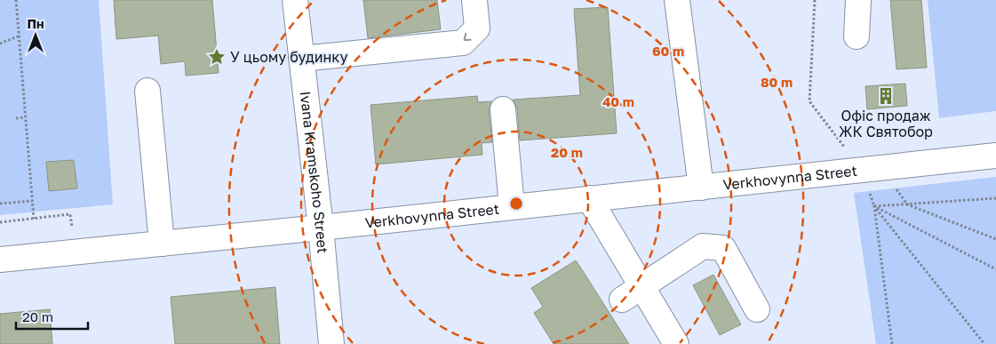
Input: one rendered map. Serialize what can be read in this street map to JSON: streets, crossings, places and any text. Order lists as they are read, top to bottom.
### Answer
{
  "streets": {
    "street": ["Ivana Kramskoho Street", "Verkhovynna Street"]
  },
  "crossings": [
    ["Ivana Kramskoho Street", "Verkhovynna Street"]
  ],
  "places": {
    "place": ["У цьому будинку"],
    "building": ["Офіс продаж ЖК Святобор"]
  },
  "scale_bar": "20 m",
  "north": "top",
  "rings": [
    "60 m",
    "80 m",
    "40 m",
    "20 m"
  ]
}
